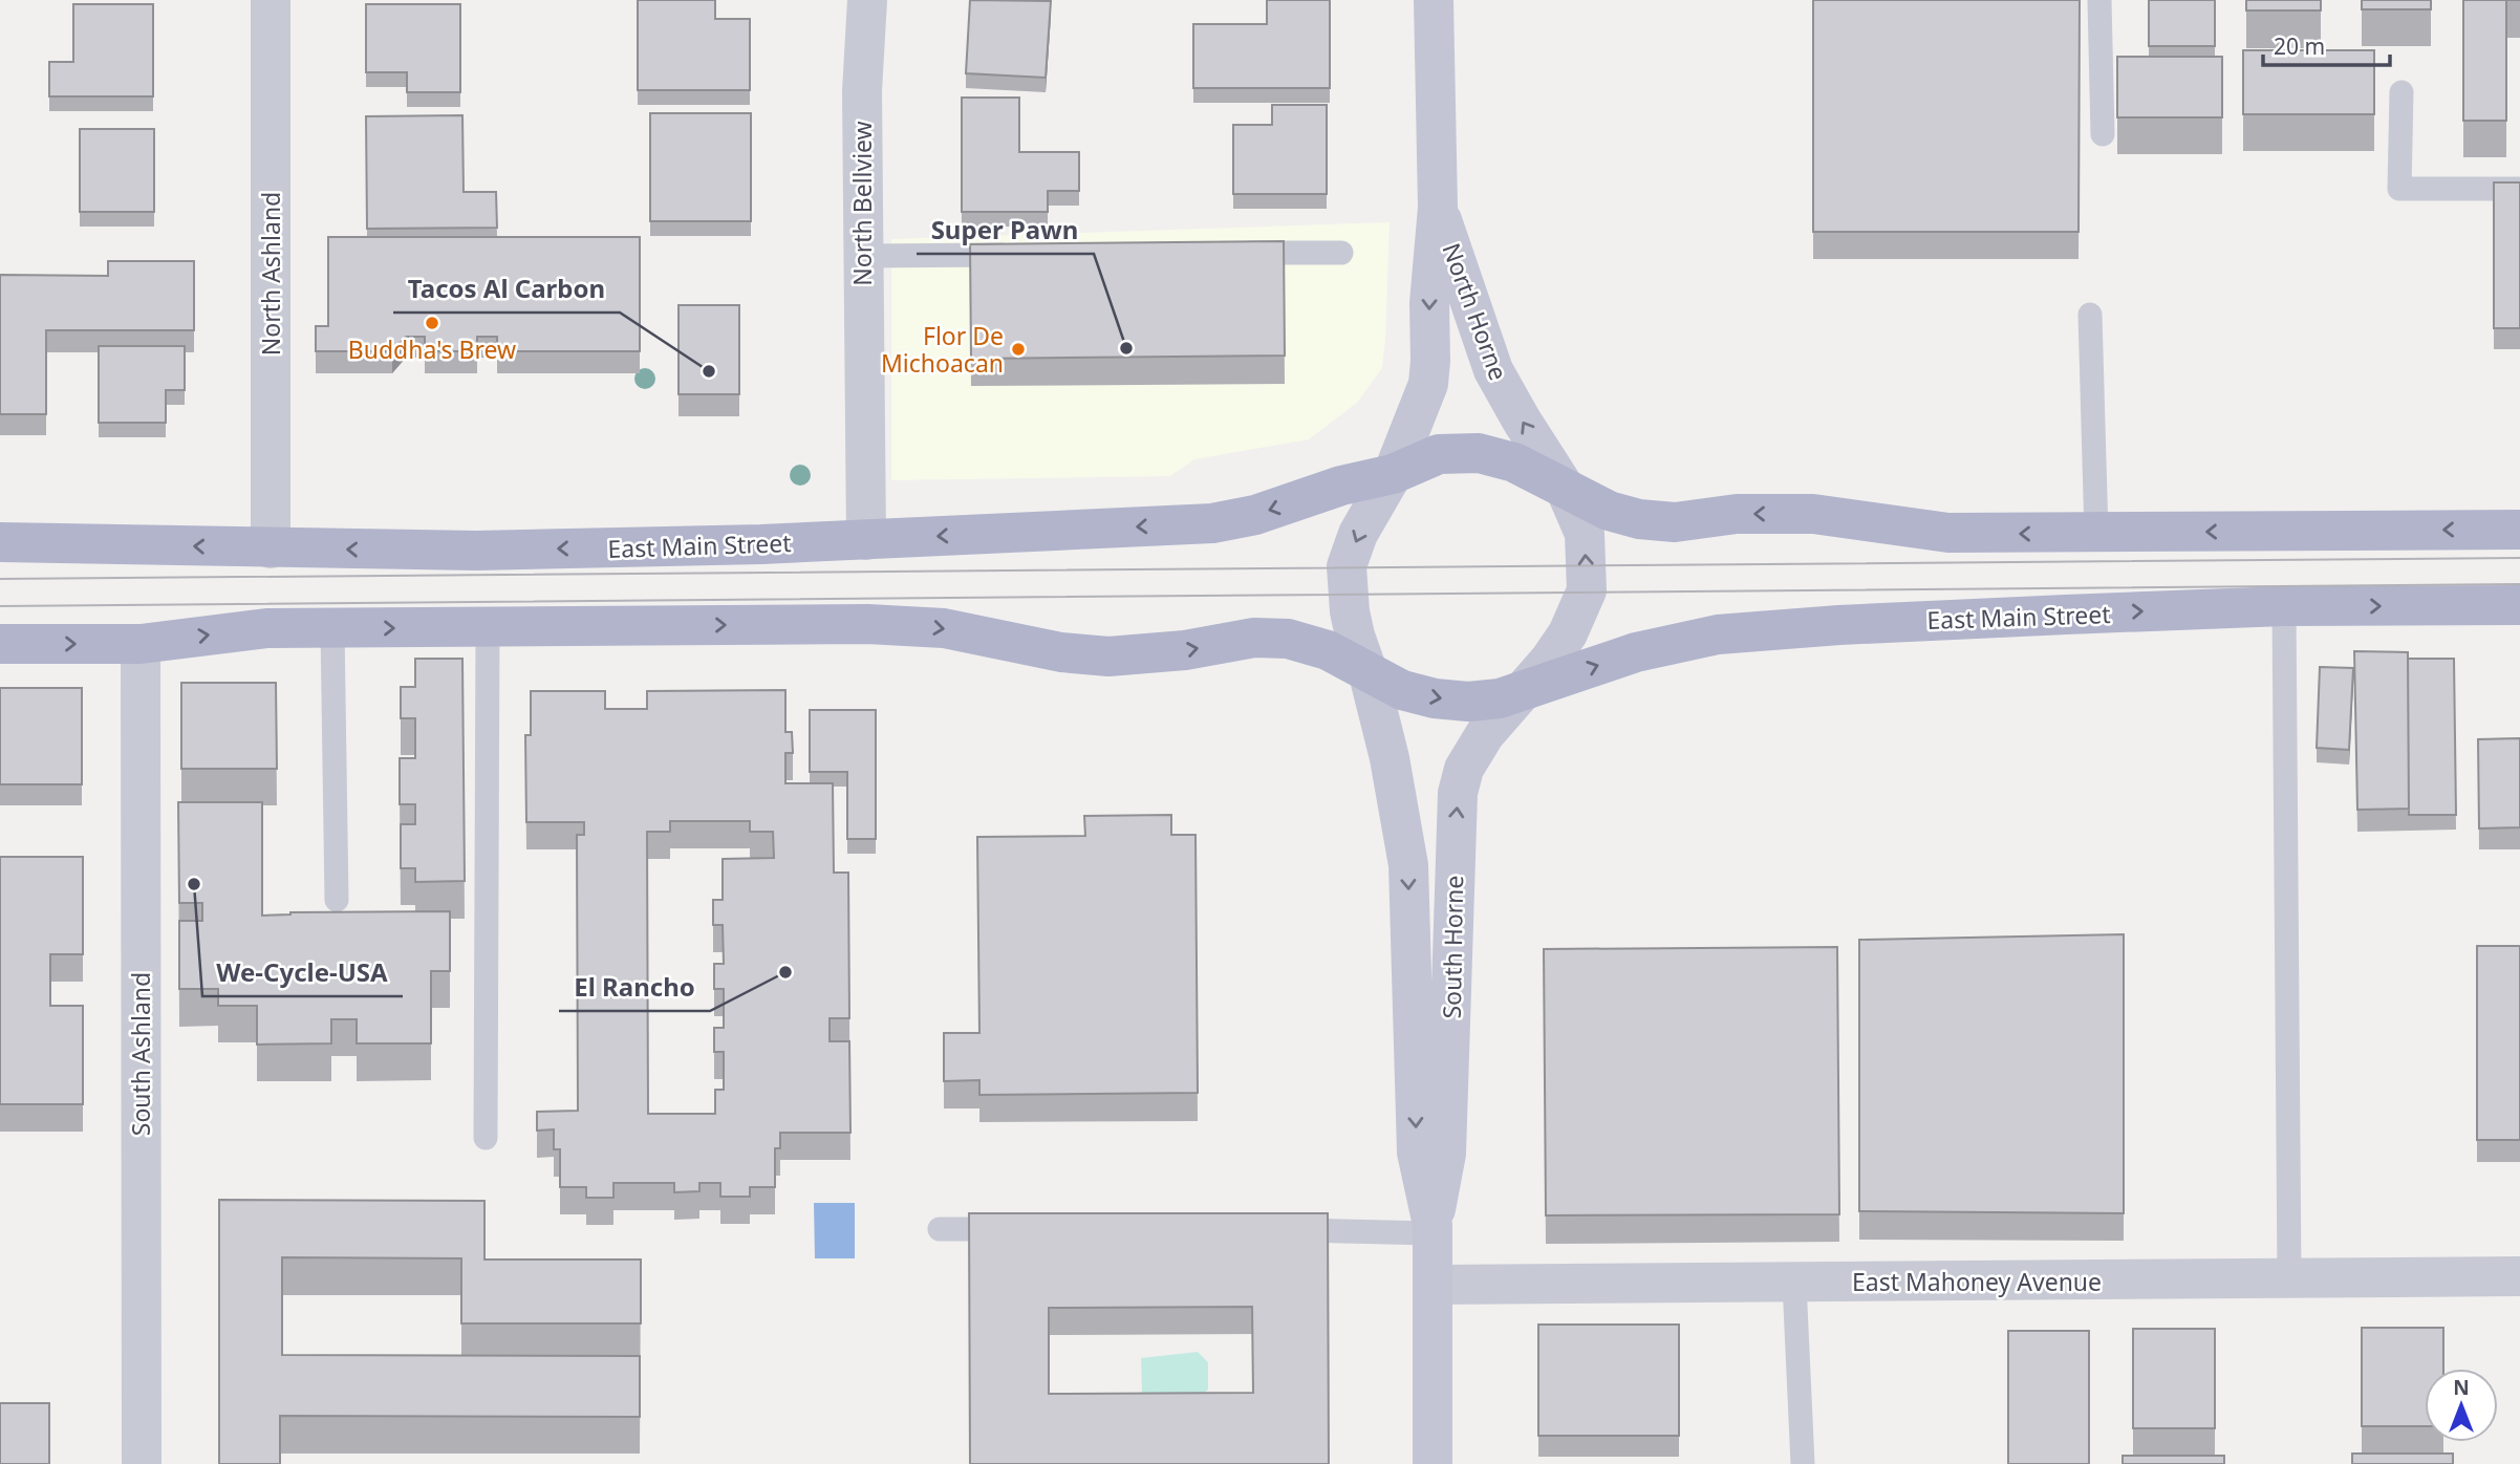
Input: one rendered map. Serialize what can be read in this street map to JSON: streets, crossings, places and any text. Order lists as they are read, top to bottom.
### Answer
{
  "streets": {
    "main road": ["East Main Street"],
    "street": [
      "North Bellview",
      "North Ashland",
      "North Horne",
      "South Horne",
      "South Ashland",
      "East Mahoney Avenue"
    ]
  },
  "crossings": [
    ["North Bellview", "East Main Street"],
    ["North Ashland", "East Main Street"],
    ["North Horne", "East Main Street"],
    ["North Horne", "South Horne"],
    ["East Main Street", "South Horne"],
    ["South Horne", "East Mahoney Avenue"]
  ],
  "places": [
    "Buddha's Brew",
    "Super Pawn",
    "Flor De Michoacan",
    "Tacos Al Carbon",
    "We-Cycle-USA",
    "El Rancho"
  ],
  "scale_bar": "20 m",
  "north": "top"
}
